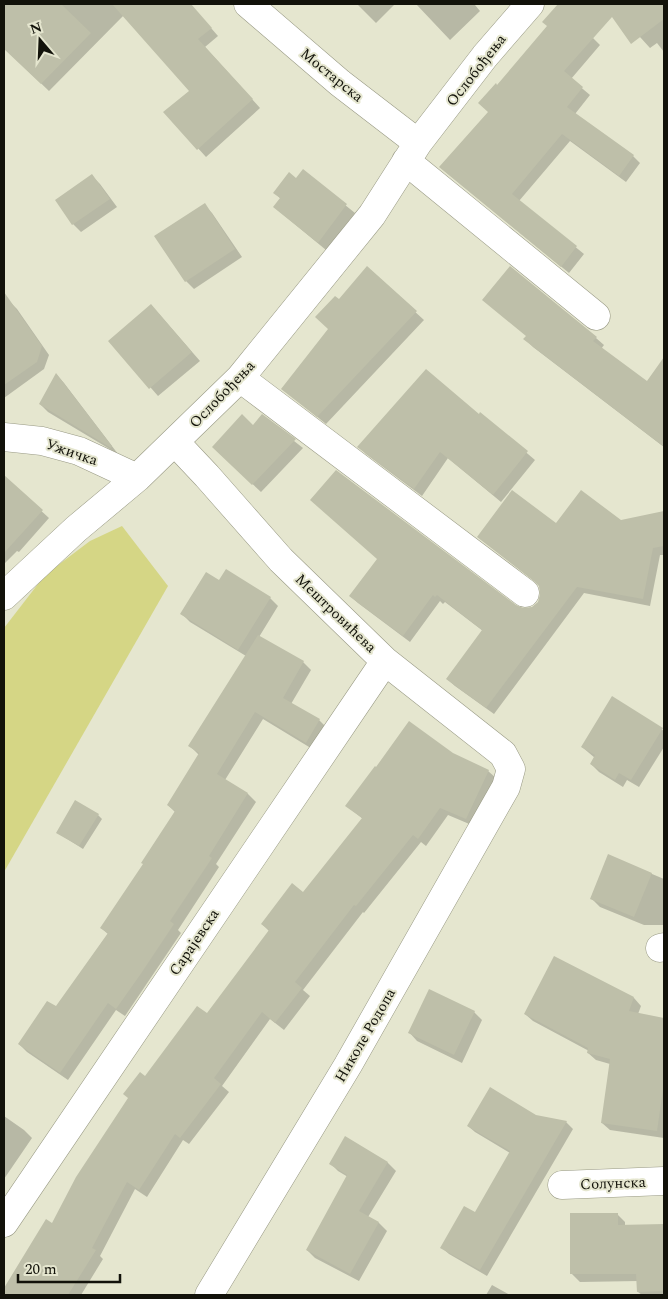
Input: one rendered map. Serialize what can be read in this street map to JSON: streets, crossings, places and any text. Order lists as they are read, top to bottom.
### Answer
{
  "streets": {
    "street": [
      "Ослобођења",
      "Мостарска",
      "Ужичка",
      "Мештровићева",
      "Сарајевска",
      "Николе Родопа",
      "Солунска"
    ]
  },
  "crossings": [
    ["Ослобођења", "Мостарска"],
    ["Ослобођења", "Ужичка"],
    ["Ослобођења", "Мештровићева"],
    ["Мештровићева", "Сарајевска"],
    ["Мештровићева", "Николе Родопа"]
  ],
  "scale_bar": "20 m",
  "north": "top"
}
